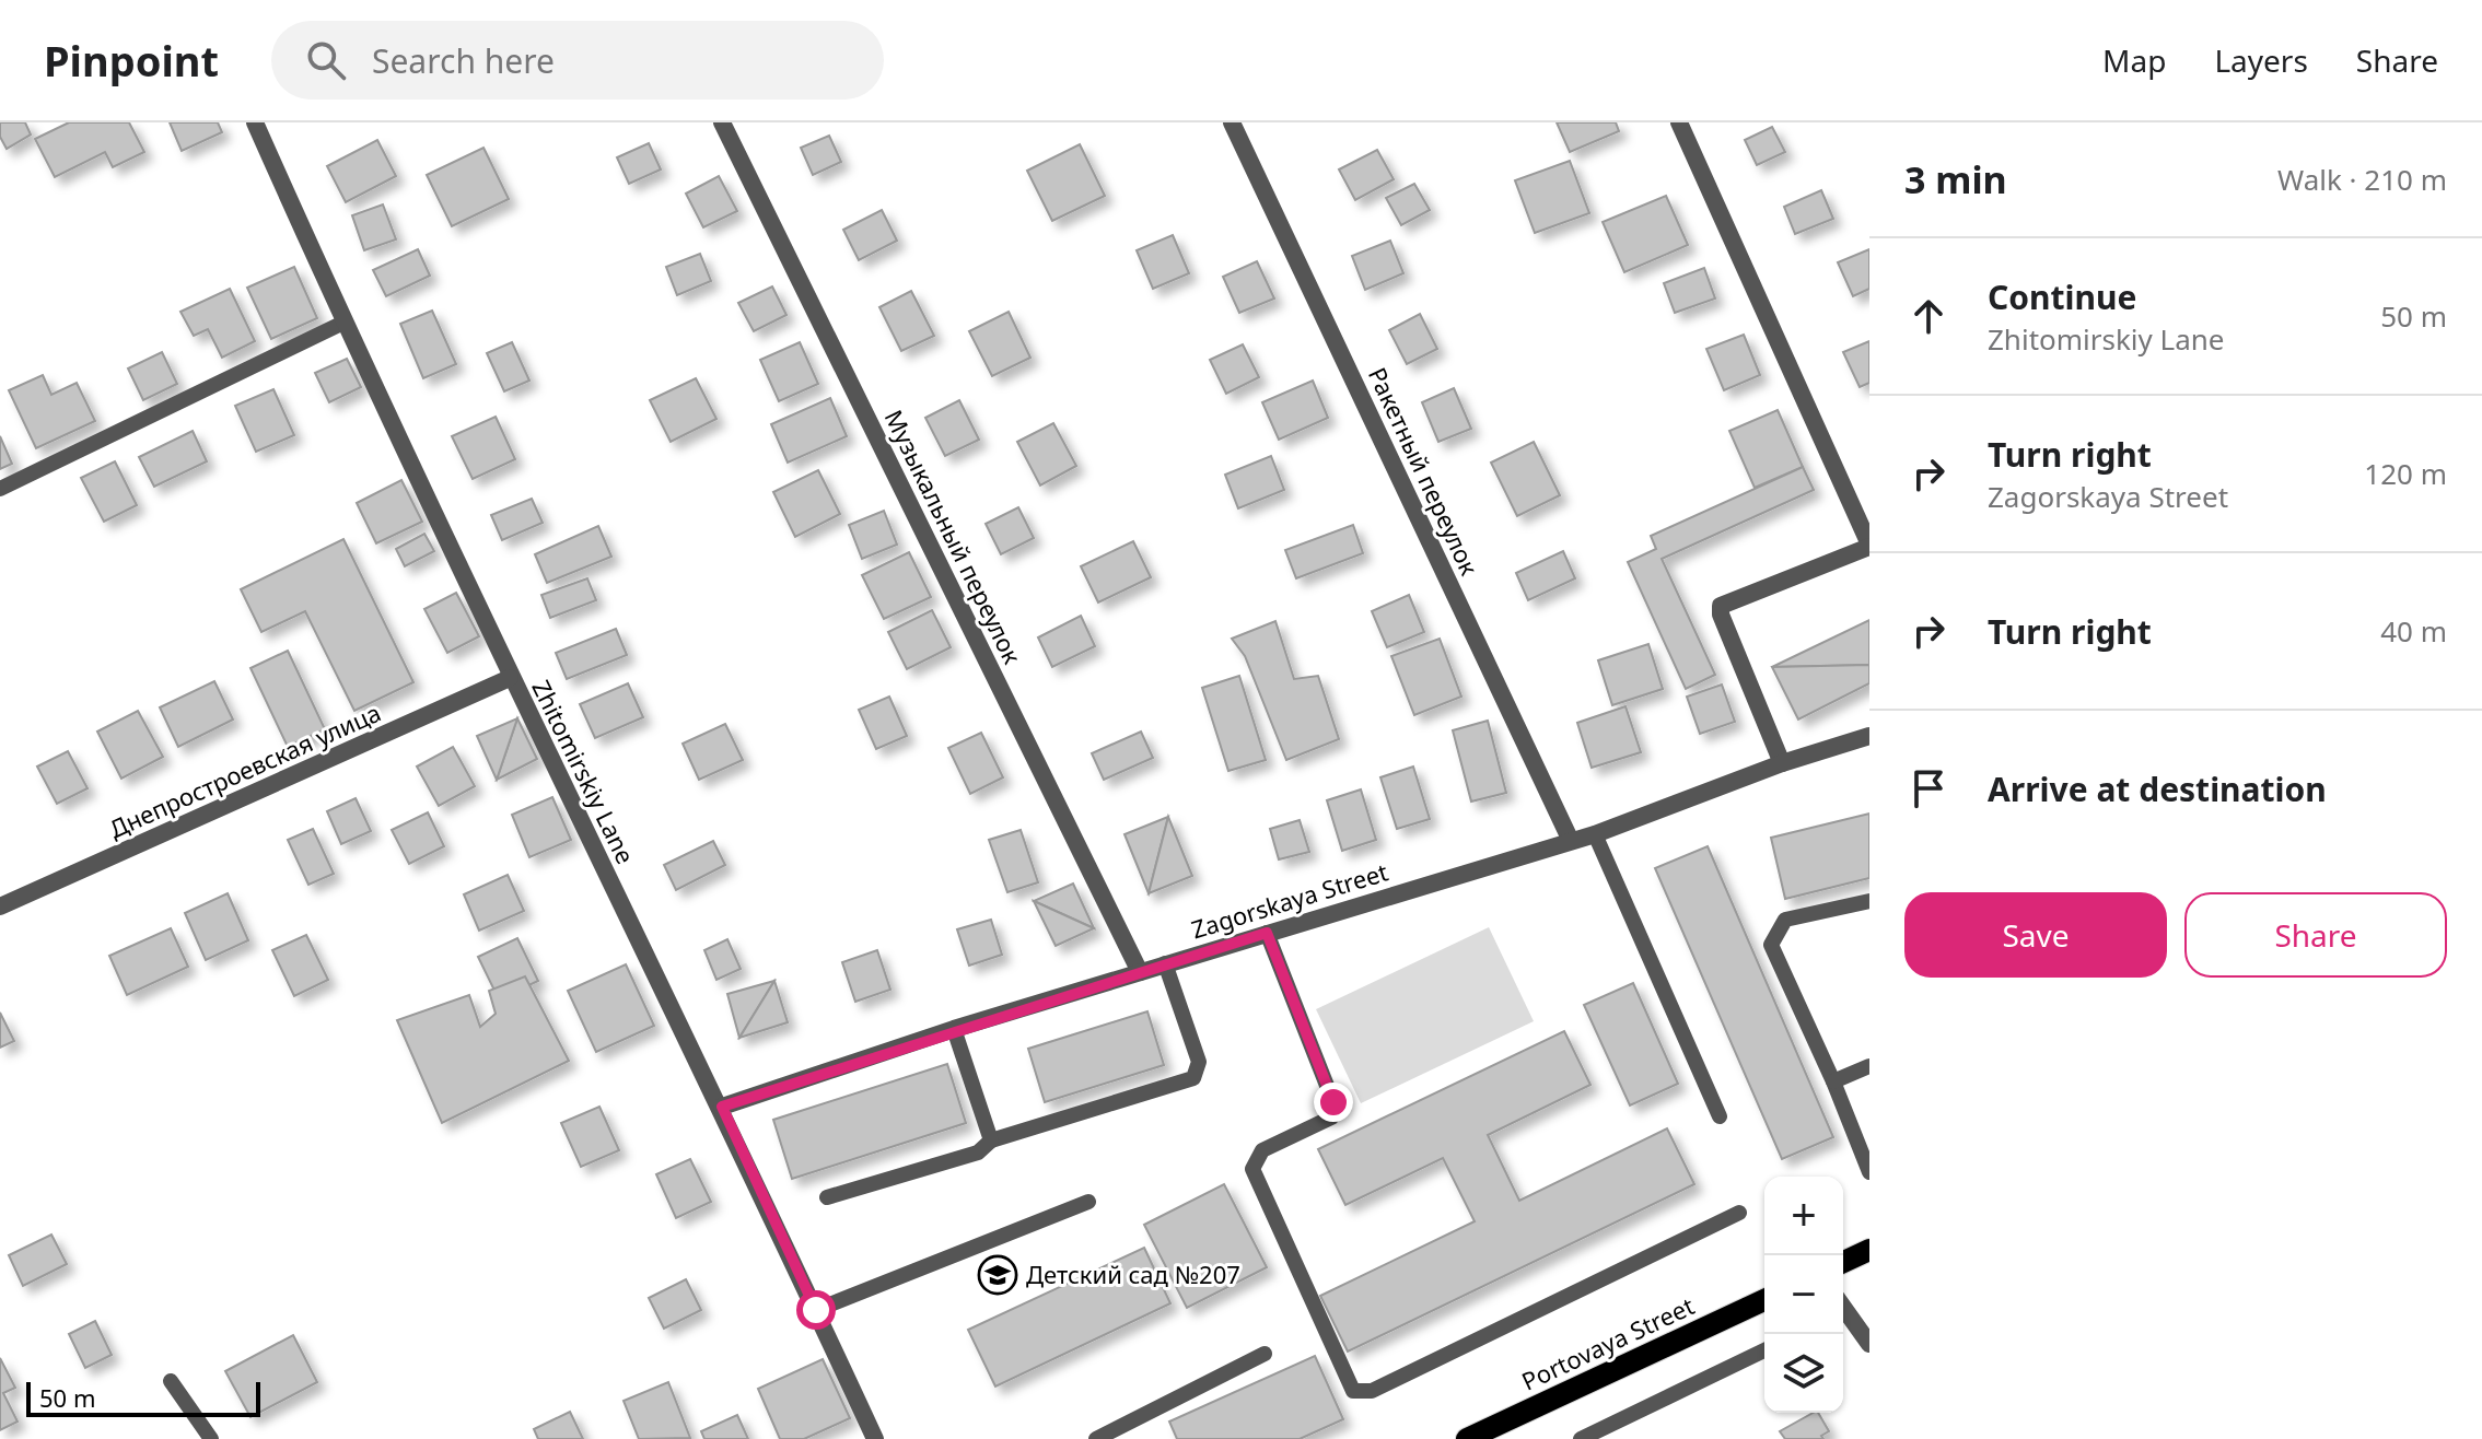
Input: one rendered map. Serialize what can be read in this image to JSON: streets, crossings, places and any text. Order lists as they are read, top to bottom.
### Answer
{
  "streets": {
    "main road": ["Portovaya Street"],
    "street": [
      "Ракетный переулок",
      "Музыкальный переулок",
      "Днепростроевская улица",
      "Zhitomirskiy Lane",
      "Zagorskaya Street"
    ]
  },
  "crossings": [
    ["Ракетный переулок", "Zagorskaya Street"],
    ["Музыкальный переулок", "Zagorskaya Street"],
    ["Днепростроевская улица", "Zhitomirskiy Lane"],
    ["Zhitomirskiy Lane", "Zagorskaya Street"]
  ],
  "places": {
    "school or university": ["Детский сад №207"]
  },
  "scale_bar": "50 m",
  "page": {
    "header": "Pinpoint",
    "search": "Search here",
    "nav": ["Map", "Layers", "Share"],
    "heading": ["3 min", "Walk · 210 m"],
    "list": [
      ["Continue", "Zhitomirskiy Lane", "50 m"],
      ["Turn right", "Zagorskaya Street", "120 m"],
      ["Turn right", "40 m"],
      "Arrive at destination"
    ],
    "buttons": ["Save", "Share"],
    "map_buttons": ["+", "−"],
    "scale": "50 m"
  }
}
